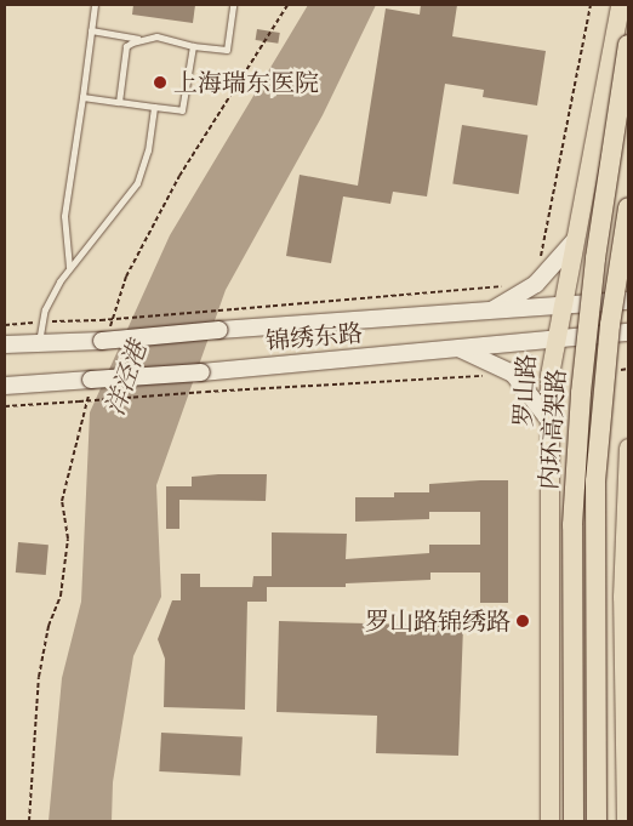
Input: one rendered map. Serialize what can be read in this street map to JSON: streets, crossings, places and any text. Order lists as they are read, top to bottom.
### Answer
{
  "streets": {
    "highway": ["内环高架路"],
    "main road": ["锦绣东路", "罗山路"]
  },
  "crossings": [
    ["锦绣东路", "罗山路"]
  ],
  "water": ["洋泾港"],
  "places": ["上海瑞东医院", "罗山路锦绣路"]
}
